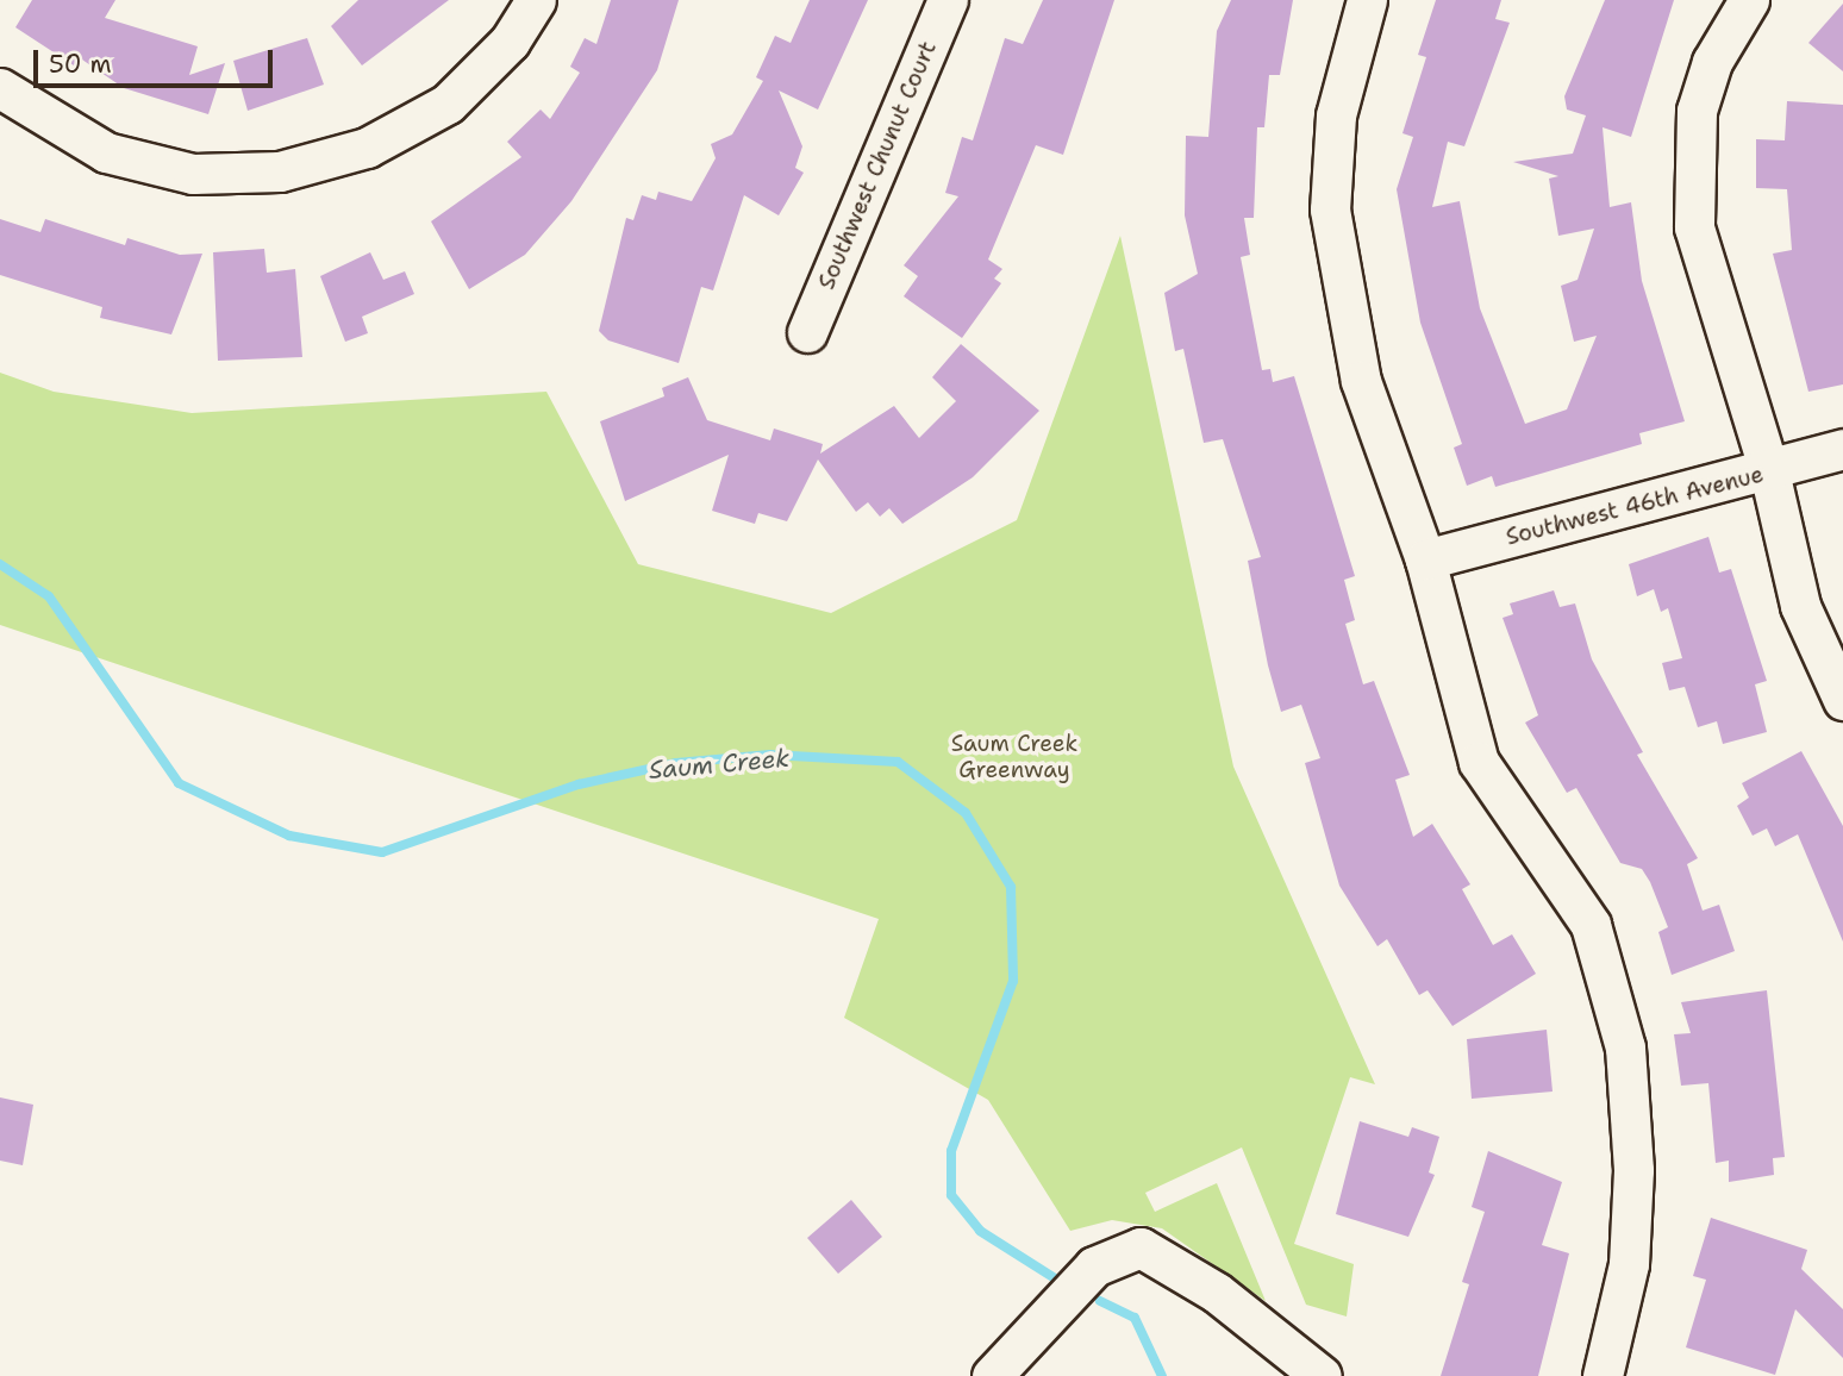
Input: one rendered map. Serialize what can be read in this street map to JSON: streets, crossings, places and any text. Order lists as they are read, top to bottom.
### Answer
{
  "streets": {
    "street": ["Southwest Chunut Court", "Southwest 46th Avenue"]
  },
  "water": ["Saum Creek"],
  "parks": ["Saum Creek Greenway"],
  "scale_bar": "50 m"
}
